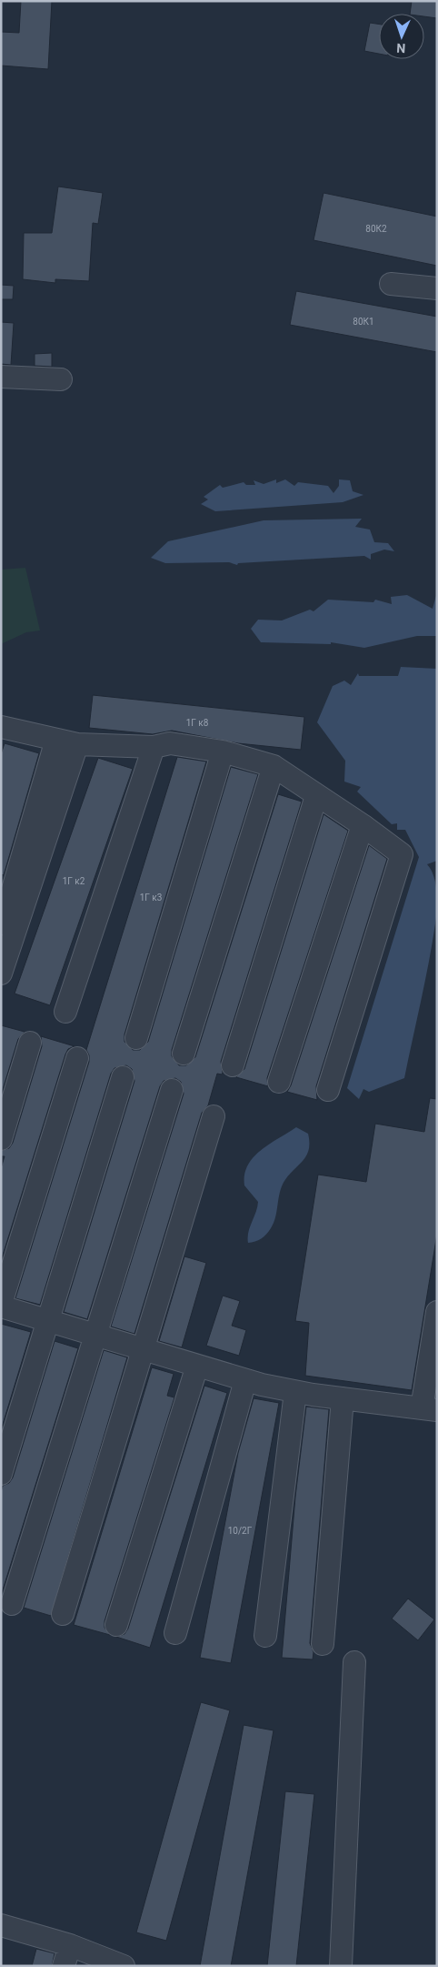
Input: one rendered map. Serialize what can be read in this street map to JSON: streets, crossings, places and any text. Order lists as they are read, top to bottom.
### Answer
{
  "house_numbers": [
    "80К2",
    "80К1",
    "1Г к8",
    "1Г к2",
    "1Г к3",
    "10/2Г"
  ],
  "north": "bottom"
}
